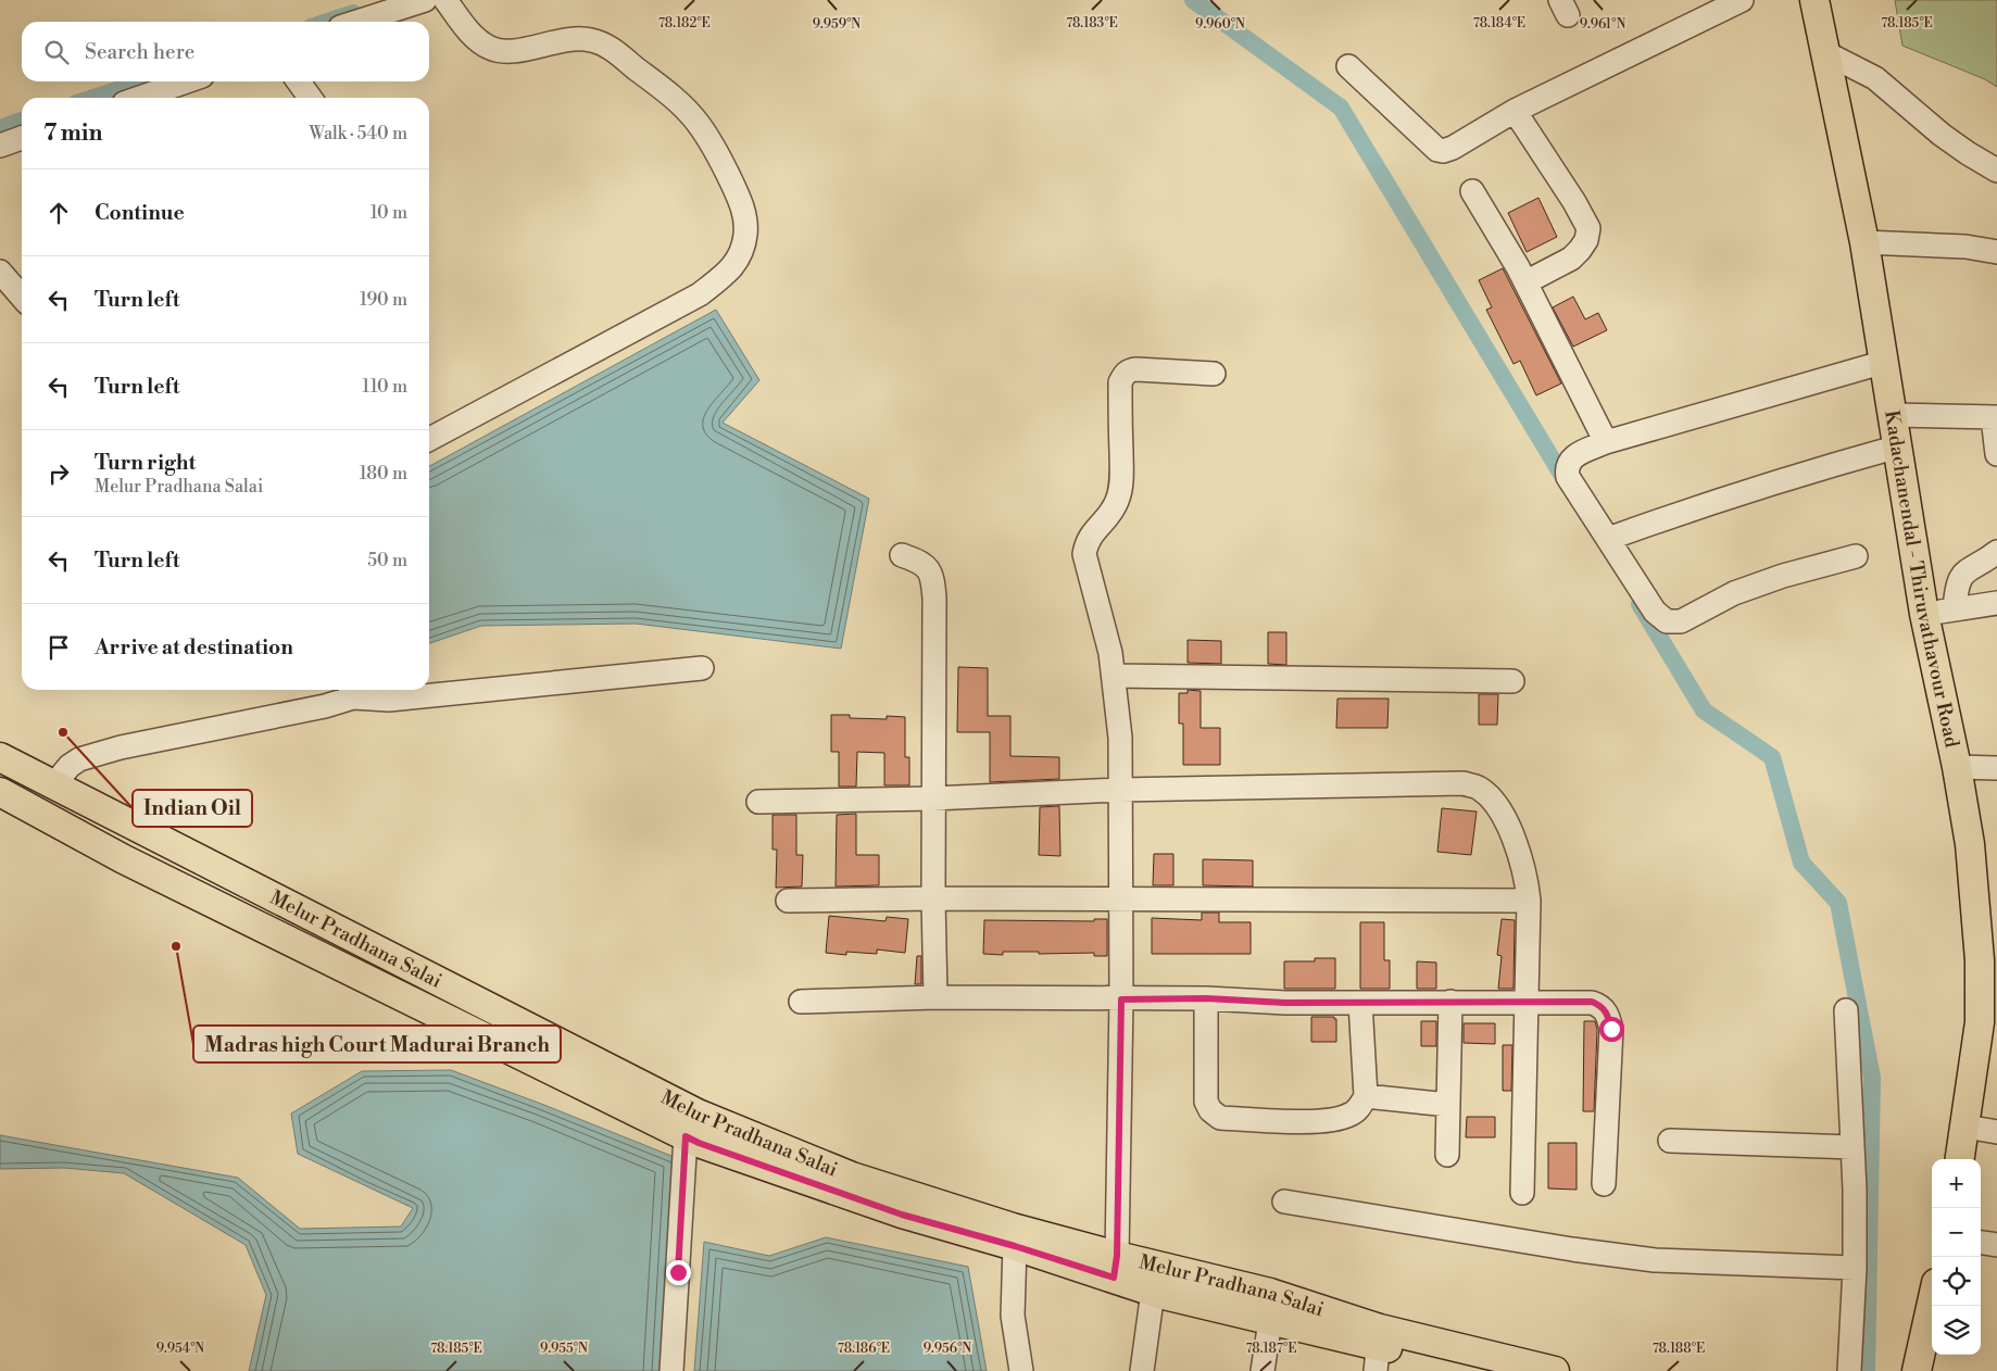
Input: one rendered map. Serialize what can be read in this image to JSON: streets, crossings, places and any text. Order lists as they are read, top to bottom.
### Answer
{
  "streets": {
    "main road": ["Kadachanendal - Thiruvathavour Road", "Melur Pradhana Salai"]
  },
  "places": ["Indian Oil", "Madras high Court Madurai Branch"],
  "page": {
    "search": "Search here",
    "heading": ["7 min", "Walk · 540 m"],
    "list": [
      ["Continue", "10 m"],
      ["Turn left", "190 m"],
      ["Turn left", "110 m"],
      ["Turn right", "Melur Pradhana Salai", "180 m"],
      ["Turn left", "50 m"],
      "Arrive at destination"
    ],
    "map_buttons": ["+", "−"]
  },
  "coordinates": [
    "78.184°E",
    "78.182°E",
    "78.183°E",
    "78.185°E",
    "9.959°N",
    "9.960°N",
    "9.961°N",
    "9.954°N",
    "9.955°N",
    "9.956°N",
    "78.186°E",
    "78.187°E",
    "78.188°E"
  ]
}
